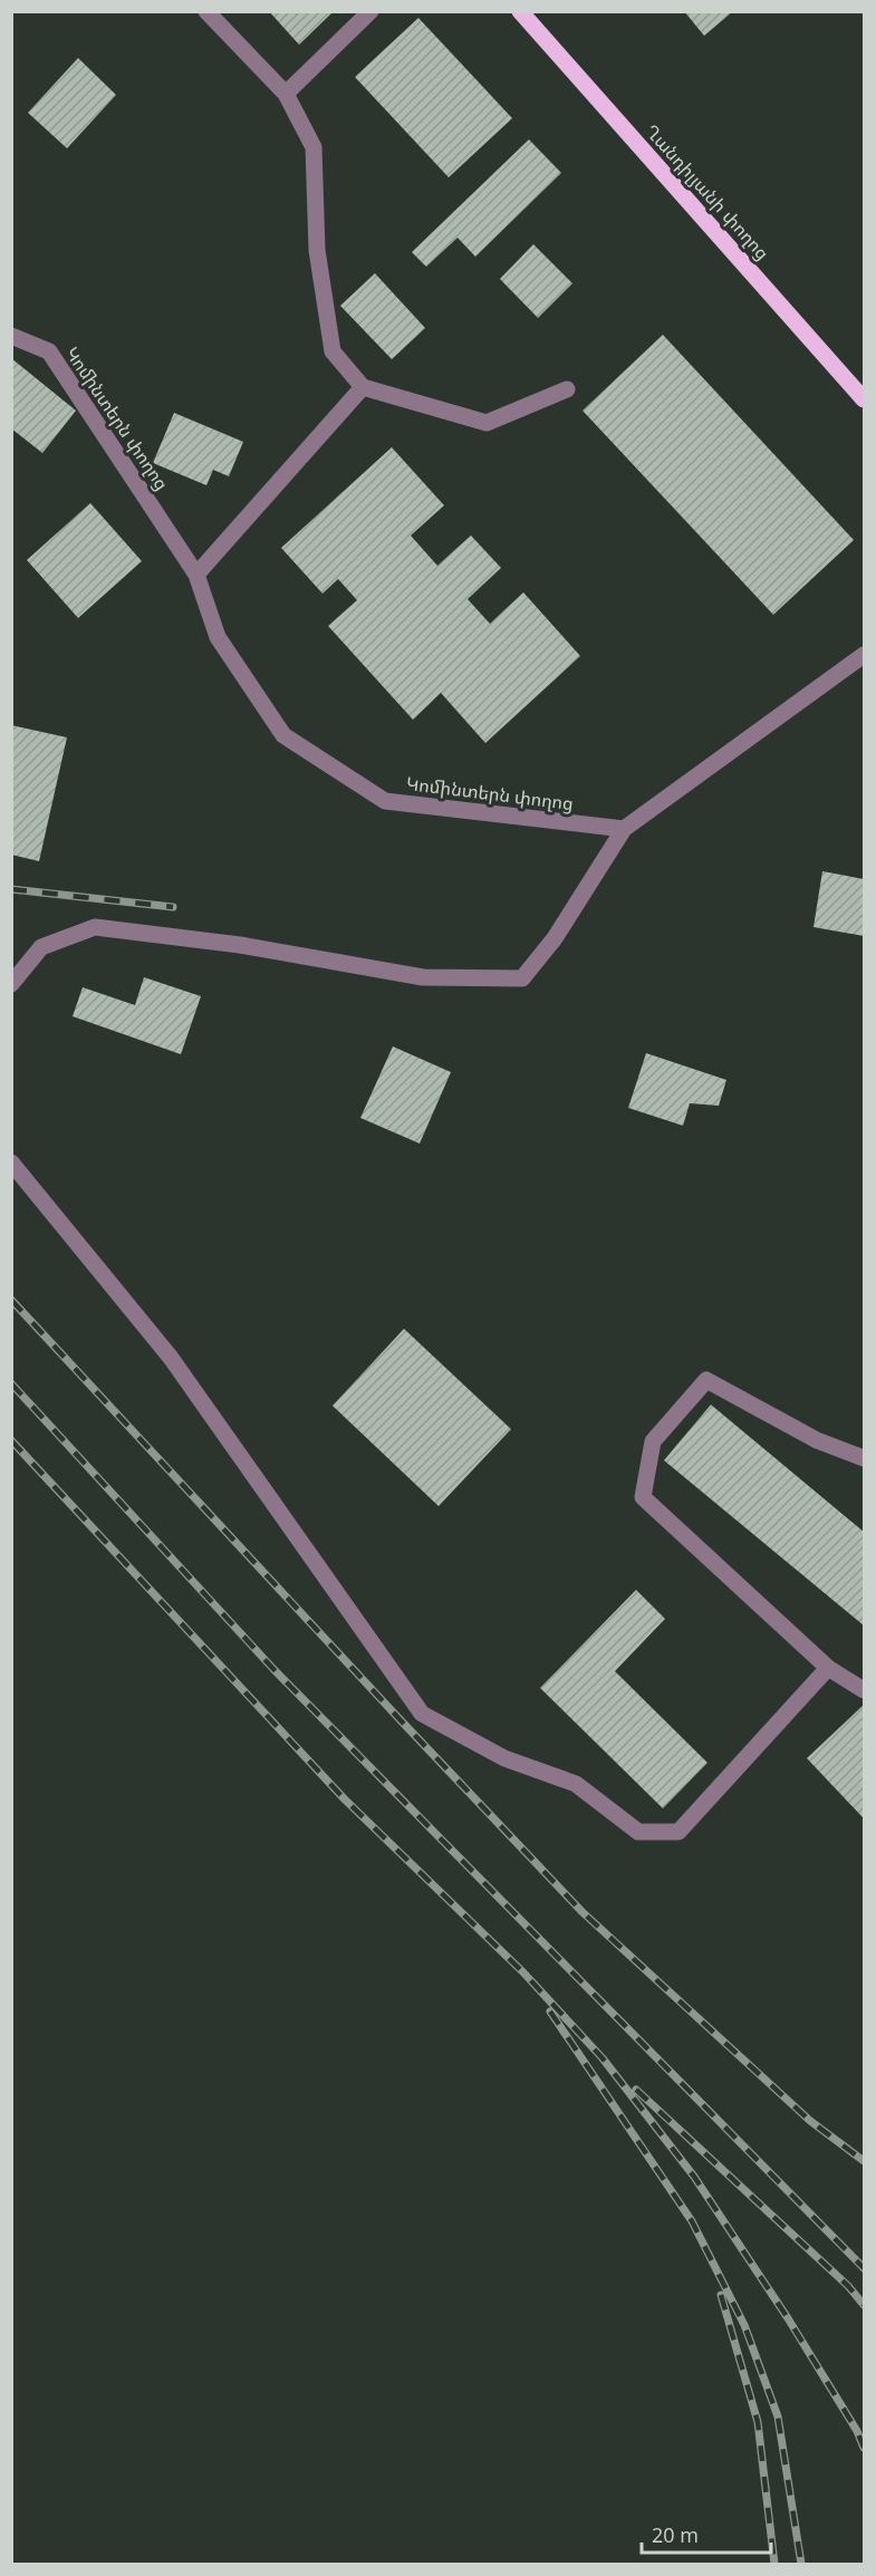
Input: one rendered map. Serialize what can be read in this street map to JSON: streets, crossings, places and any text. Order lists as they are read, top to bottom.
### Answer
{
  "streets": {
    "main road": ["Ղանդիլյանի փողոց"],
    "street": ["Կոմինտերն փողոց"]
  },
  "scale_bar": "20 m"
}
